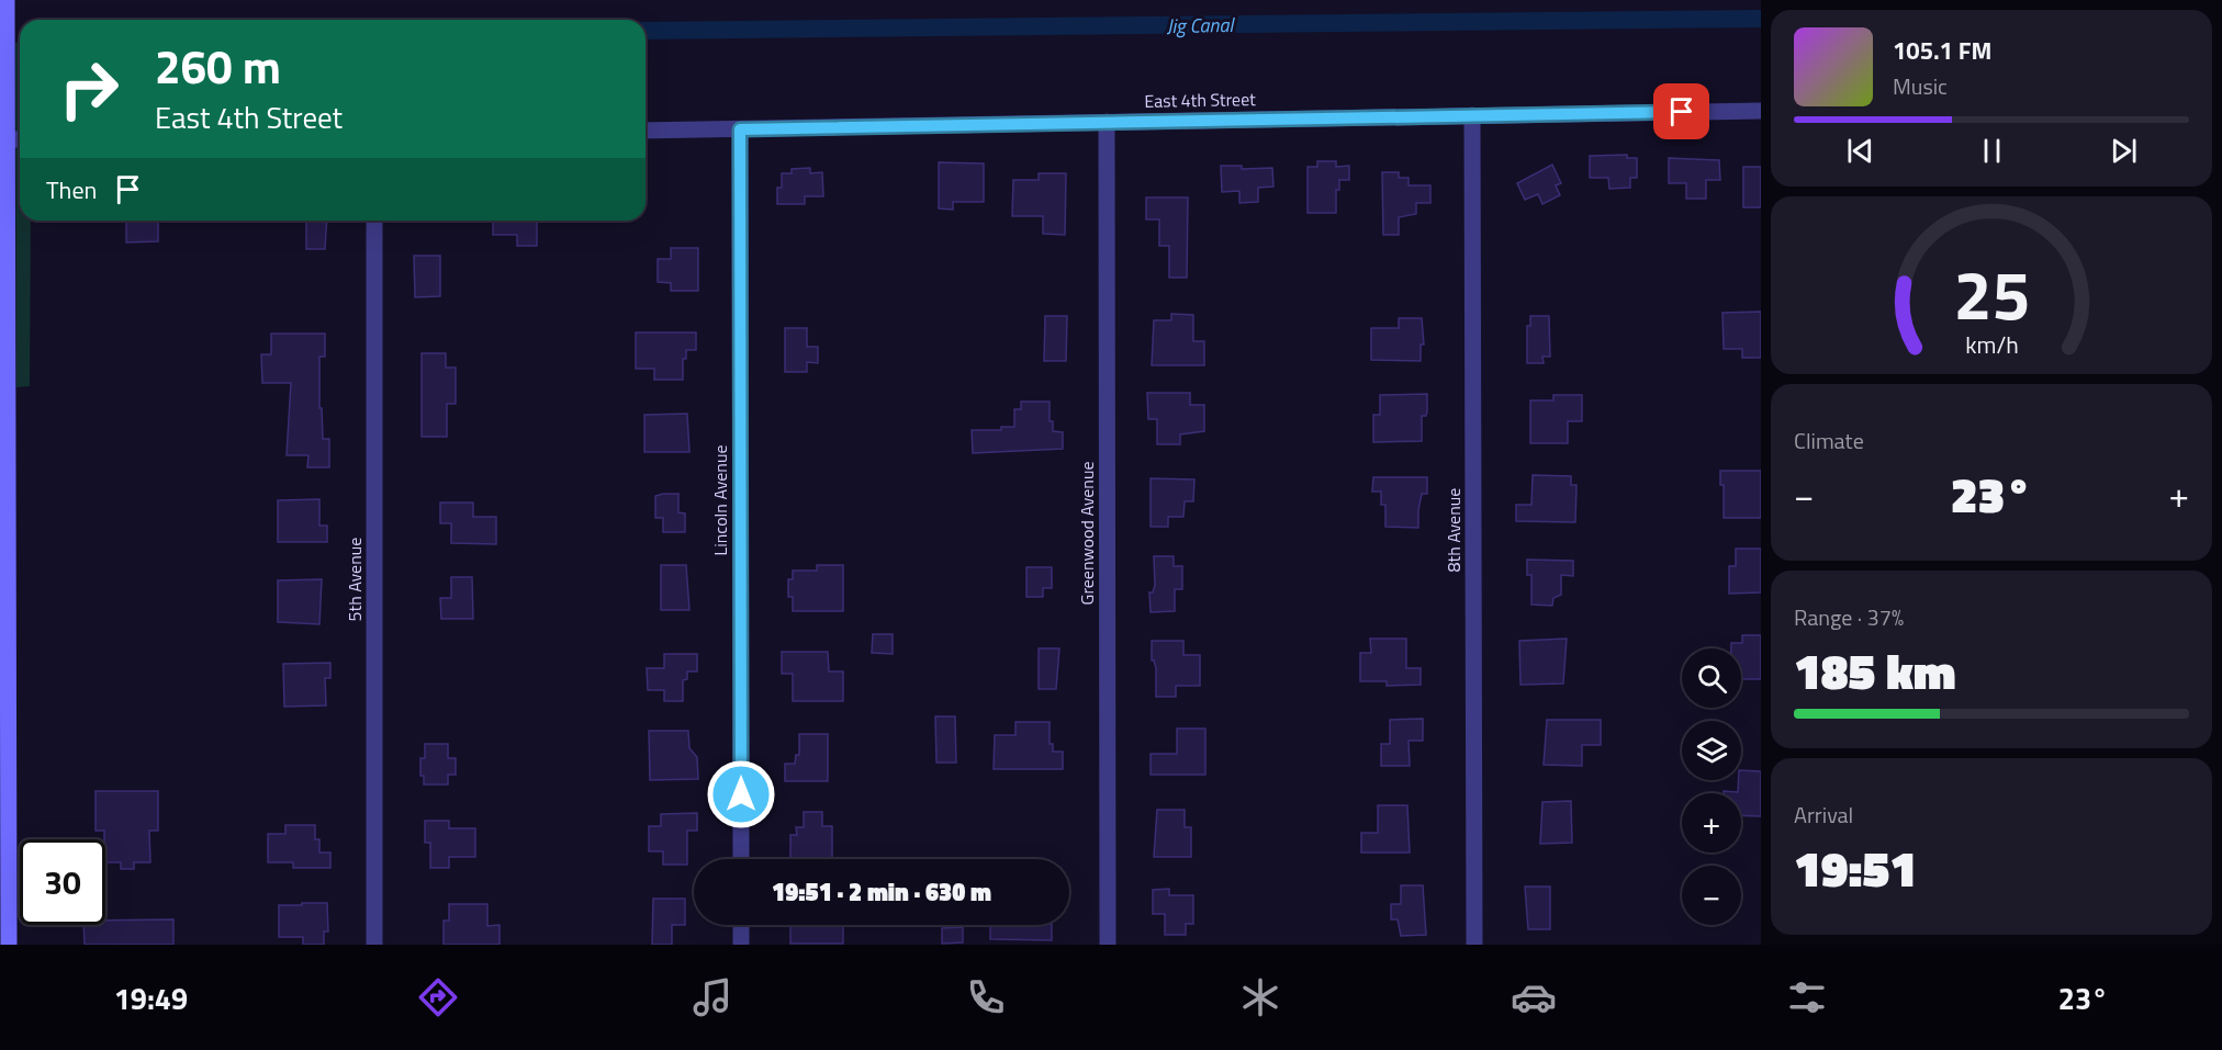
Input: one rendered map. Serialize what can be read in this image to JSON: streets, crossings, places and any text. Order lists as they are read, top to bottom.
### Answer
{
  "streets": {
    "street": [
      "East 4th Street",
      "Lincoln Avenue",
      "8th Avenue",
      "Greenwood Avenue",
      "5th Avenue"
    ]
  },
  "crossings": [
    ["East 4th Street", "Lincoln Avenue"],
    ["East 4th Street", "8th Avenue"],
    ["East 4th Street", "Greenwood Avenue"]
  ],
  "water": ["Jig Canal"],
  "page": {
    "turn": ["260 m", "East 4th Street"],
    "song": ["105.1 FM", "Music"],
    "then": "Then",
    "tile": [
      "Climate",
      ["Range · 37%", "185 km"],
      ["Arrival", "19:51"]
    ],
    "heat": ["−", "23°", "+"],
    "map_buttons": ["+", "−"],
    "limit": "30",
    "trip": "19:51 · 2 min · 630 m",
    "tabs": ["19:49", "23°"],
    "gauge": ["25", "km/h"]
  }
}
